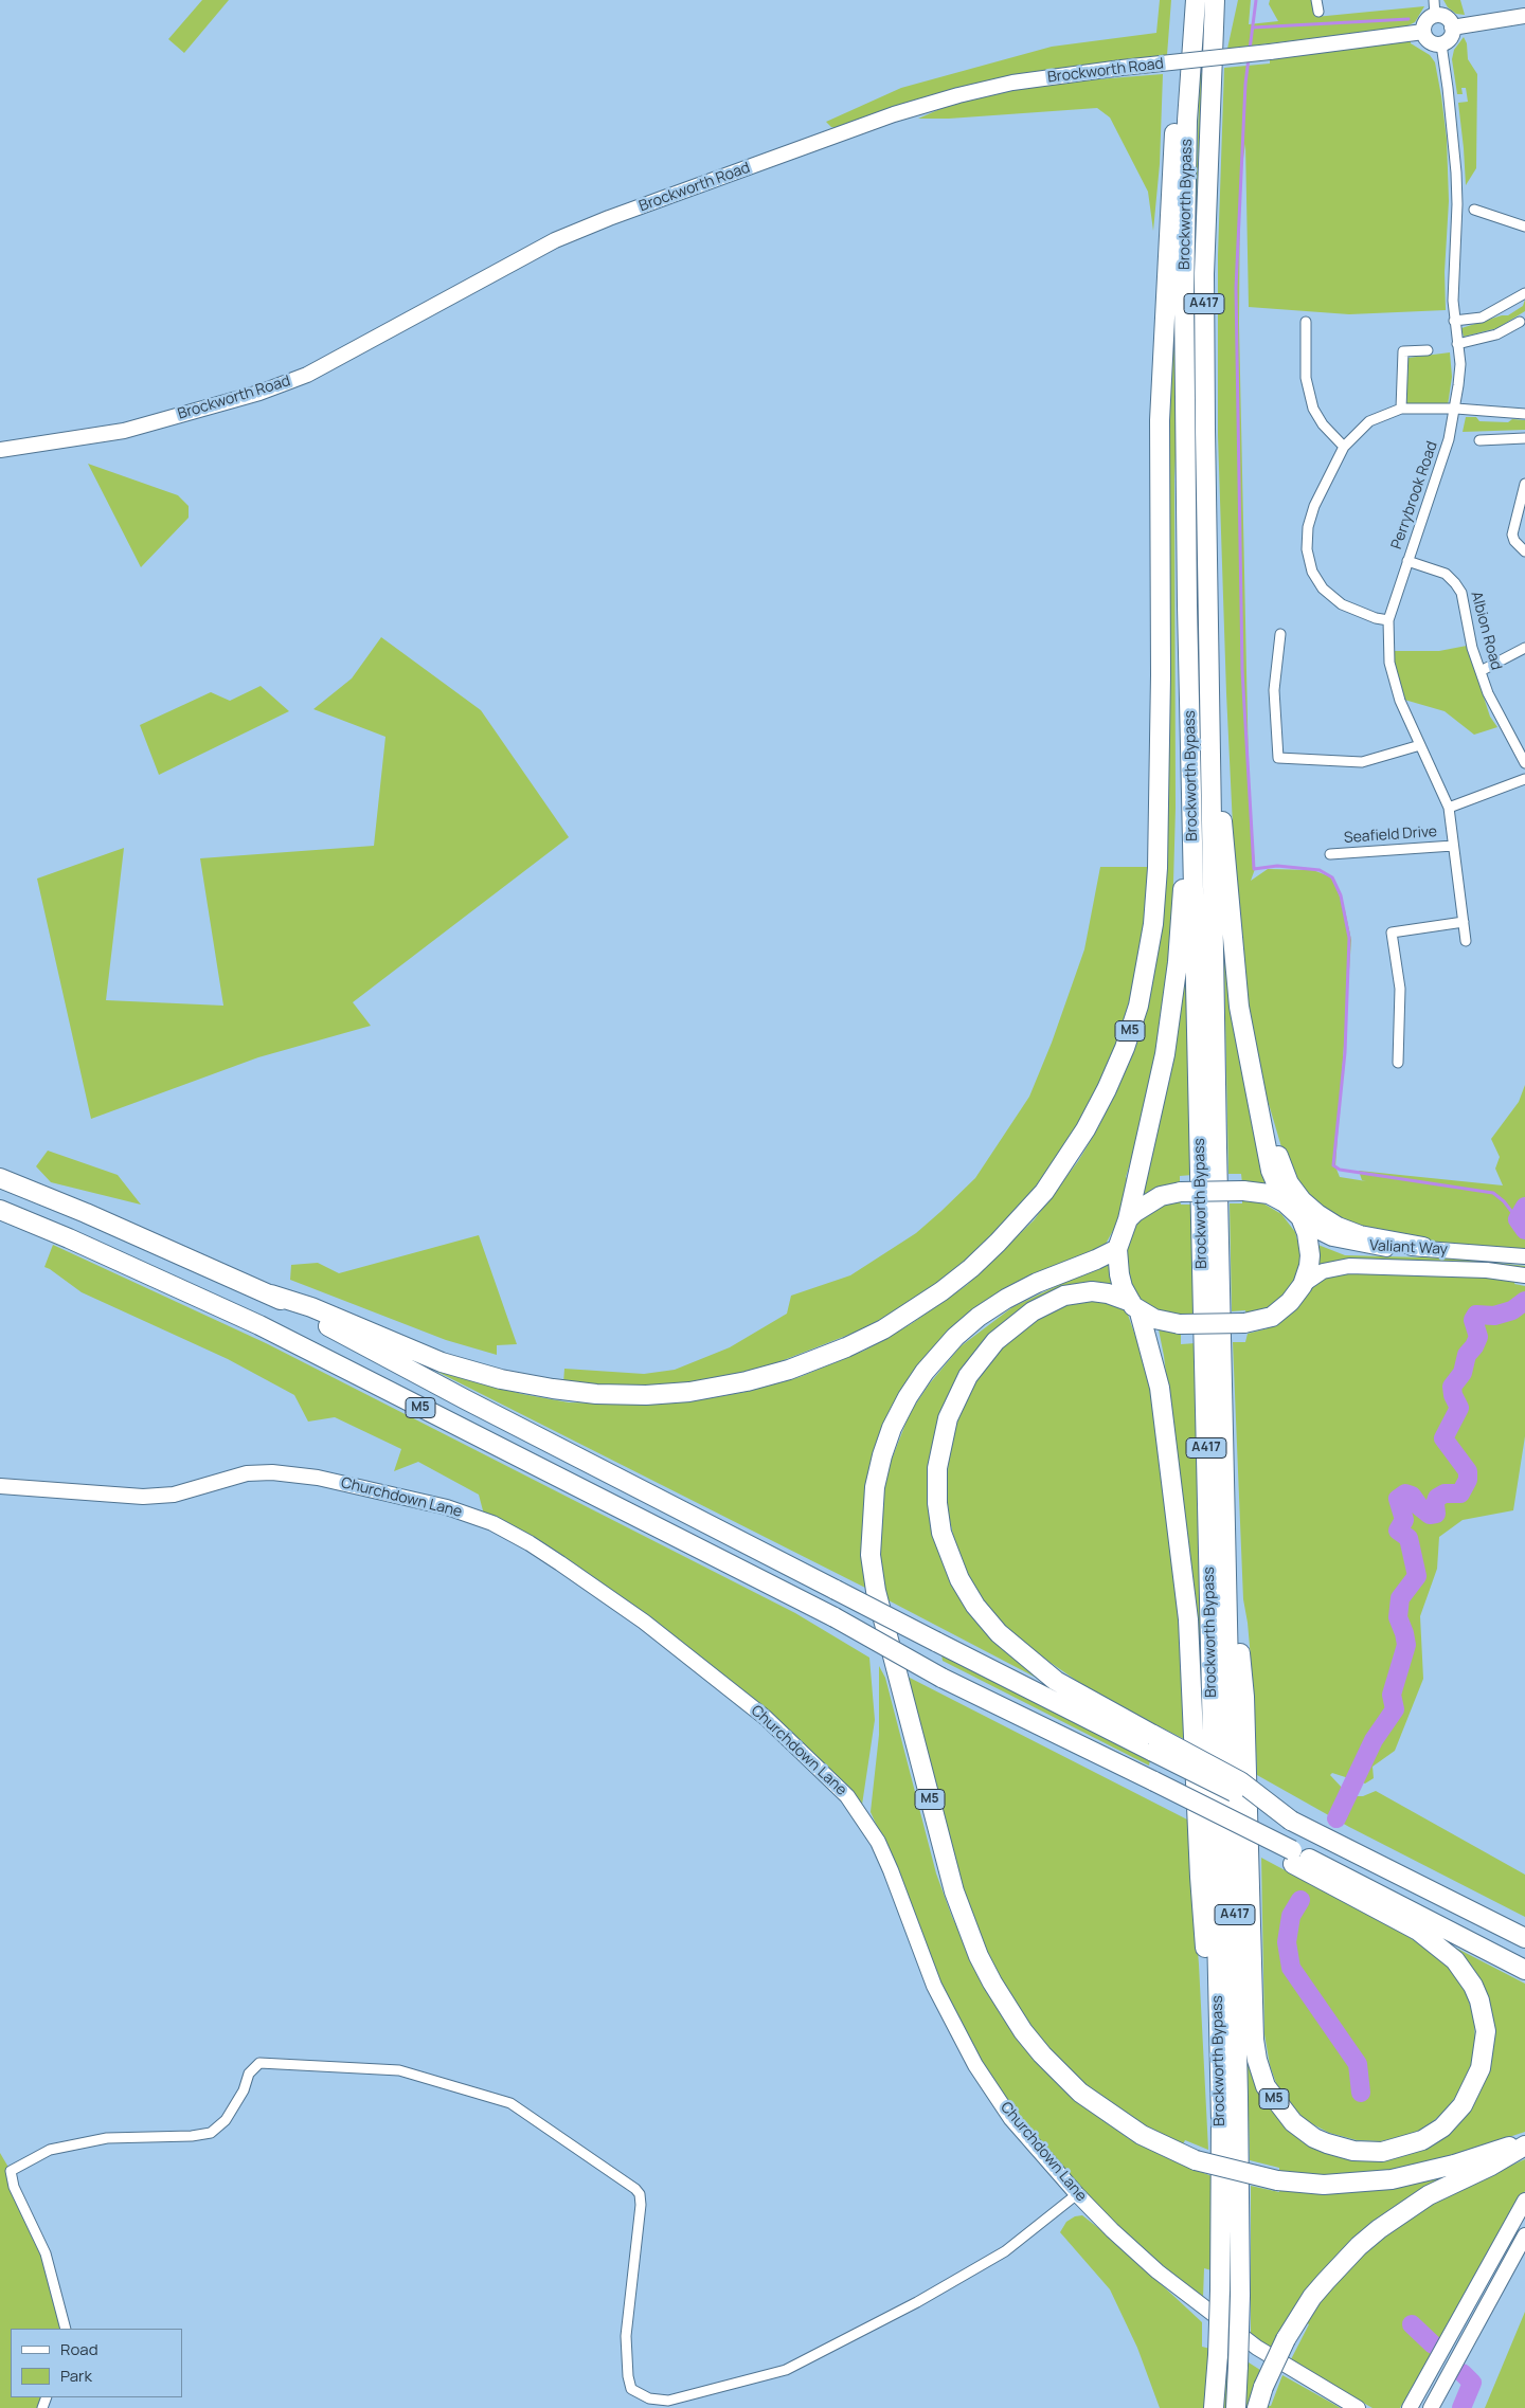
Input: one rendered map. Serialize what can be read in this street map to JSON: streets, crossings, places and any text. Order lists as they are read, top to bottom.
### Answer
{
  "streets": {
    "highway": ["Brockworth Bypass", "A417", "M5"],
    "street": [
      "Brockworth Road",
      "Perrybrook Road",
      "Albion Road",
      "Seafield Drive",
      "Valiant Way",
      "Churchdown Lane"
    ]
  },
  "crossings": [
    ["Brockworth Road", "Perrybrook Road"],
    ["Brockworth Bypass", "M5"],
    ["Perrybrook Road", "Albion Road"],
    ["Perrybrook Road", "Seafield Drive"],
    ["M5", "Valiant Way"]
  ],
  "legend": ["Road", "Park"]
}
